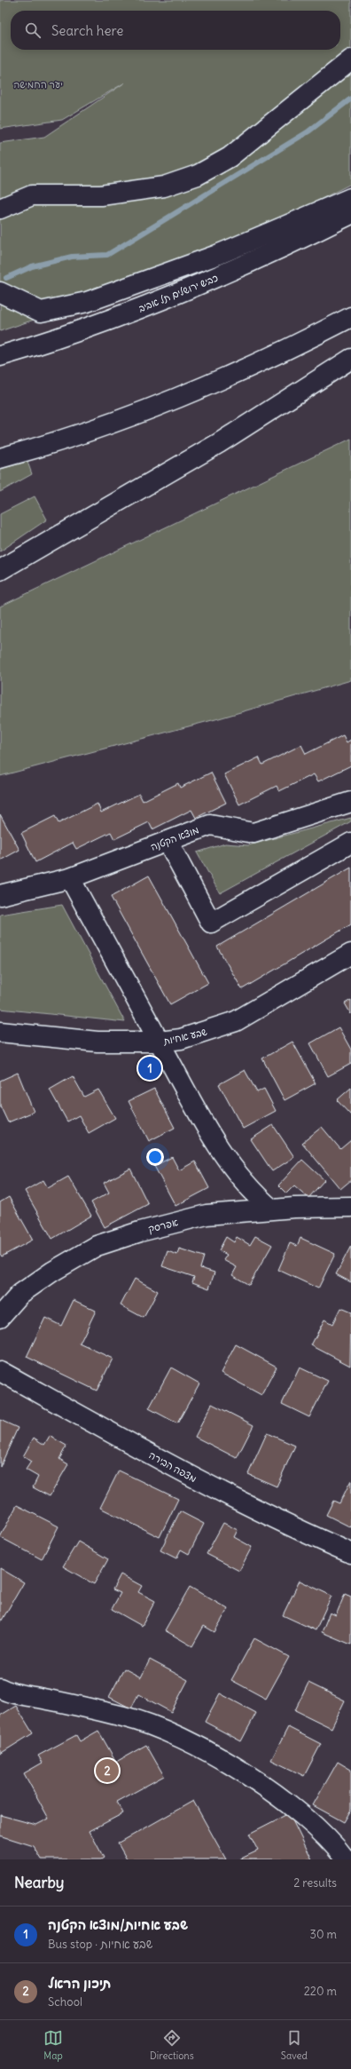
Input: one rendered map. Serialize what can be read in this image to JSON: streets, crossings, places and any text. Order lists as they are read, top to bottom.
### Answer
{
  "streets": {
    "main road": [
      "כביש ירושלים תל אביב",
      "מוצא הקטנה",
      "שבע אחיות",
      "אפרסק",
      "מצפה הבירה"
    ]
  },
  "parks": ["יער החמישה"],
  "page": {
    "search": "Search here",
    "pins": ["1", "2"],
    "heading": ["Nearby", "2 results"],
    "list": [
      {
        "mark": "1",
        "name": "שבע אחיות/מוצא הקטנה",
        "note": "Bus stop · שבע אחיות",
        "value": "30 m"
      },
      {
        "mark": "2",
        "name": "תיכון הראל",
        "note": "School",
        "value": "220 m"
      }
    ],
    "nav": ["Map", "Directions", "Saved"]
  }
}
